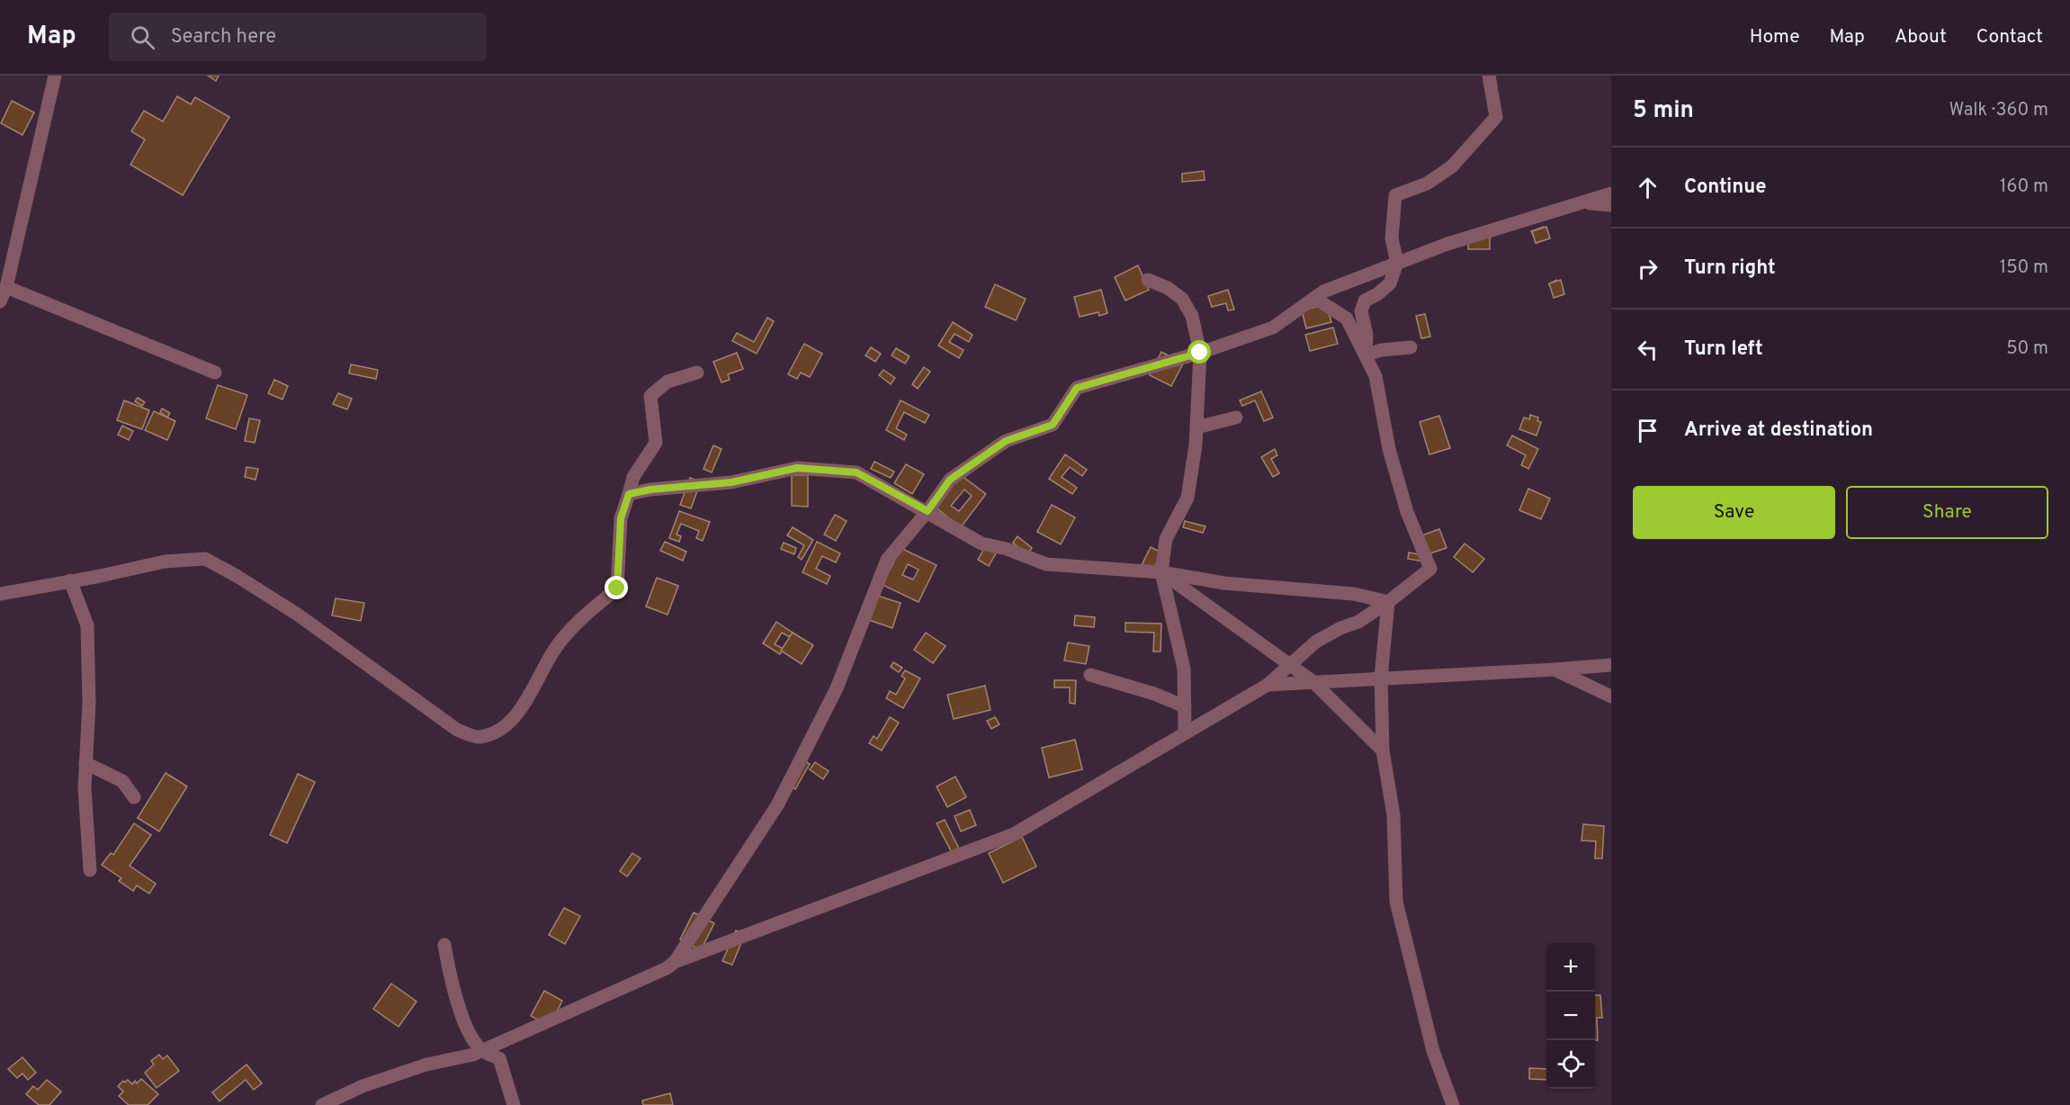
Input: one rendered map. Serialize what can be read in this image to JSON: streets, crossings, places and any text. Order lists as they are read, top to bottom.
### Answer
{
  "page": {
    "header": "Map",
    "search": "Search here",
    "nav": [
      "Home",
      "Map",
      "About",
      "Contact"
    ],
    "heading": ["5 min", "Walk · 360 m"],
    "list": [
      ["Continue", "160 m"],
      ["Turn right", "150 m"],
      ["Turn left", "50 m"],
      "Arrive at destination"
    ],
    "buttons": ["Save", "Share"],
    "map_buttons": ["+", "−"]
  }
}
